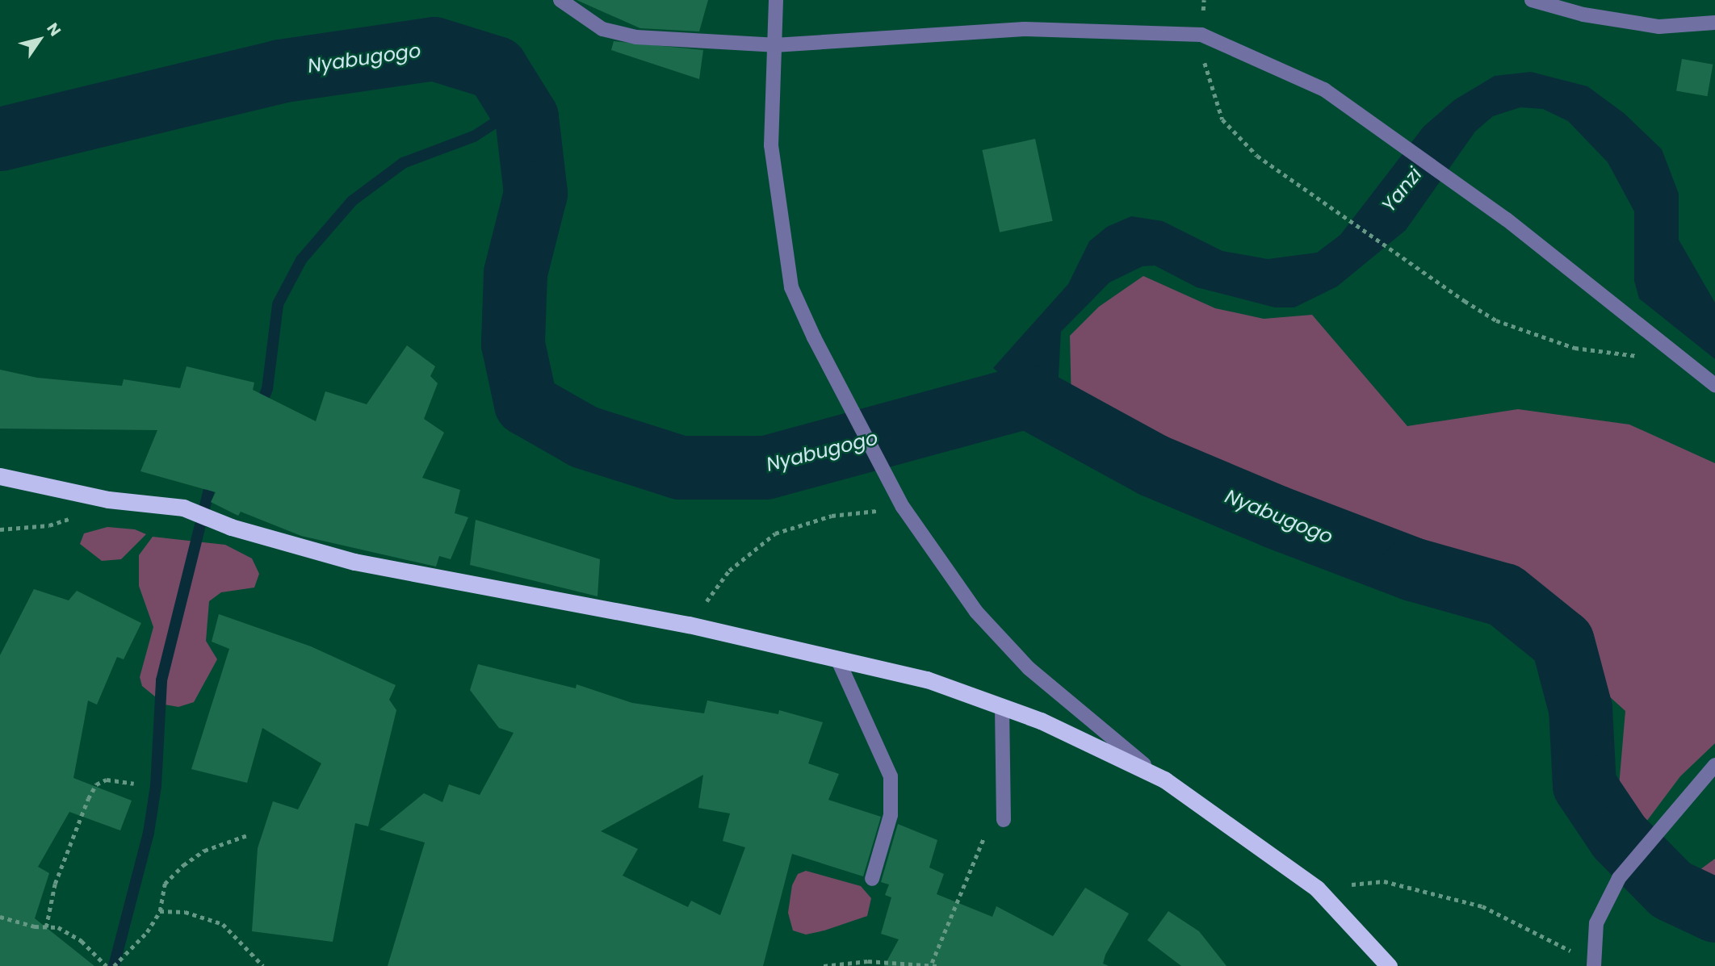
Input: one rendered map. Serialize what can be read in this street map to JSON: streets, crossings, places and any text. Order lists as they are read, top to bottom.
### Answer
{
  "water": ["Nyabugogo", "Yanzi"],
  "north": "top right"
}
